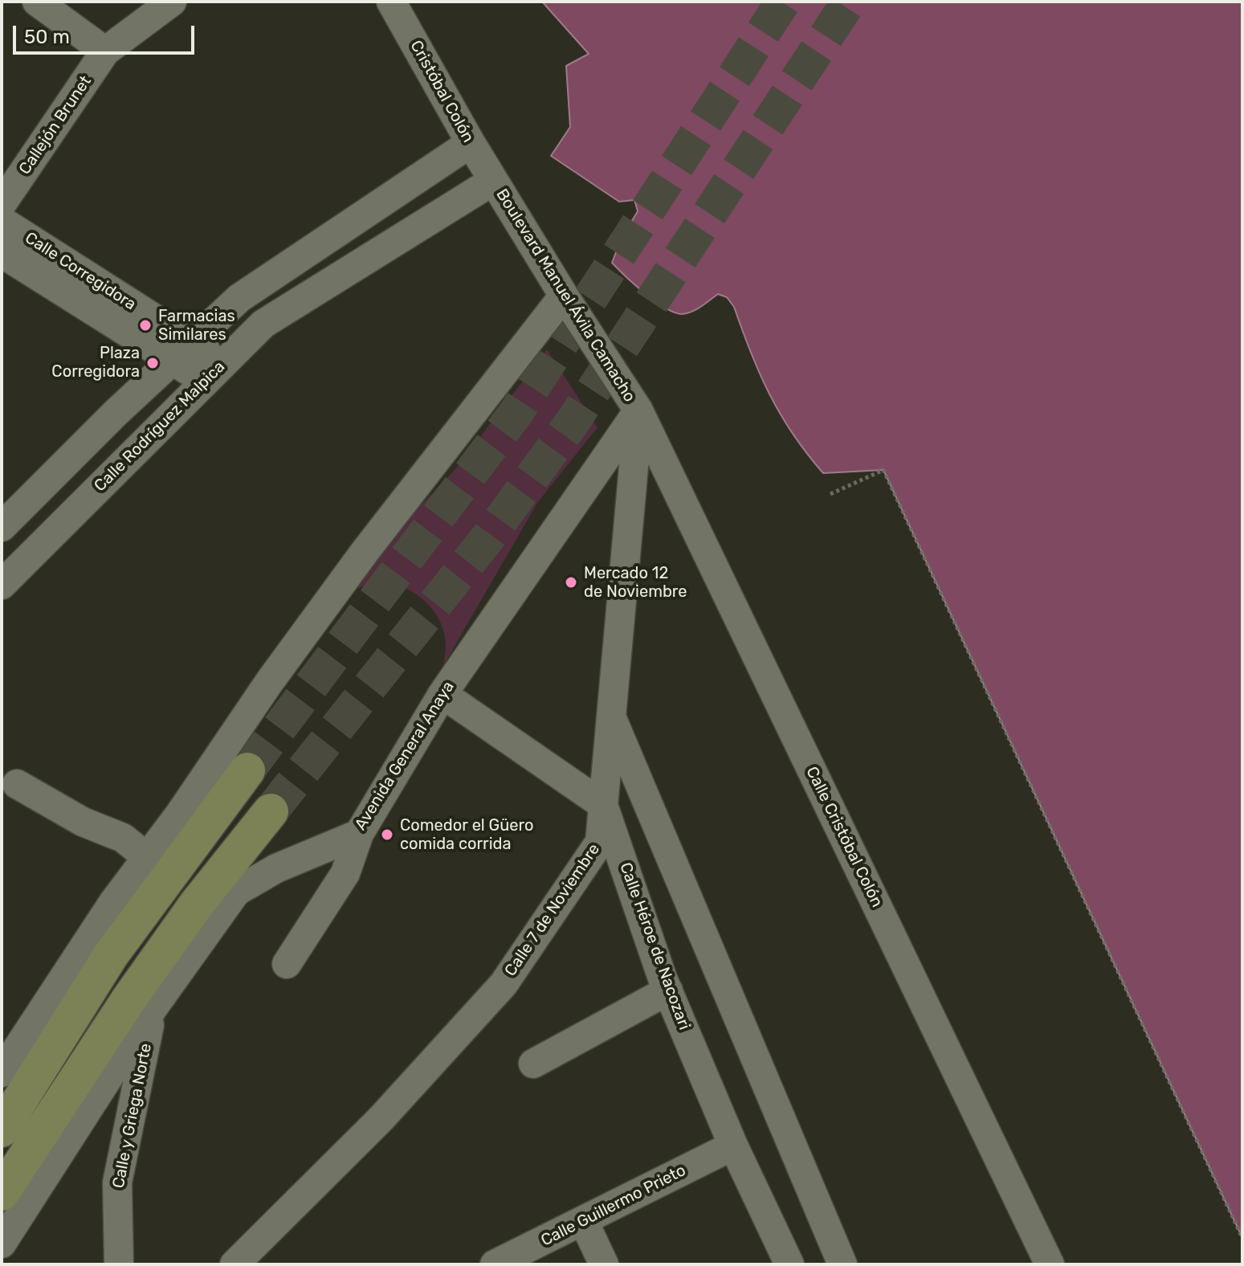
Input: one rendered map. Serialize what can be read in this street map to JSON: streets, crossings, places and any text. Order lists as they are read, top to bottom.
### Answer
{
  "streets": {
    "street": [
      "Cristóbal Colón",
      "Callejón Brunet",
      "Calle Corregidora",
      "Boulevard Manuel Ávila Camacho",
      "Calle Rodríguez Malpica",
      "Avenida General Anaya",
      "Calle Cristóbal Colón",
      "Calle 7 de Noviembre",
      "Calle Héroe de Nacozari",
      "Calle y Griega Norte",
      "Calle Guillermo Prieto"
    ]
  },
  "crossings": [
    ["Cristóbal Colón", "Boulevard Manuel Ávila Camacho"],
    ["Cristóbal Colón", "Calle Rodríguez Malpica"],
    ["Calle Corregidora", "Calle Rodríguez Malpica"],
    ["Boulevard Manuel Ávila Camacho", "Calle Rodríguez Malpica"],
    ["Boulevard Manuel Ávila Camacho", "Avenida General Anaya"],
    ["Boulevard Manuel Ávila Camacho", "Calle Cristóbal Colón"],
    ["Boulevard Manuel Ávila Camacho", "Calle 7 de Noviembre"],
    ["Avenida General Anaya", "Calle Cristóbal Colón"],
    ["Avenida General Anaya", "Calle 7 de Noviembre"],
    ["Avenida General Anaya", "Calle y Griega Norte"],
    ["Calle Cristóbal Colón", "Calle 7 de Noviembre"],
    ["Calle 7 de Noviembre", "Calle Héroe de Nacozari"],
    ["Calle Héroe de Nacozari", "Calle Guillermo Prieto"]
  ],
  "places": [
    "Farmacias Similares",
    "Plaza Corregidora",
    "Mercado 12 de Noviembre",
    "Comedor el Güero comida corrida"
  ],
  "scale_bar": "50 m"
}
